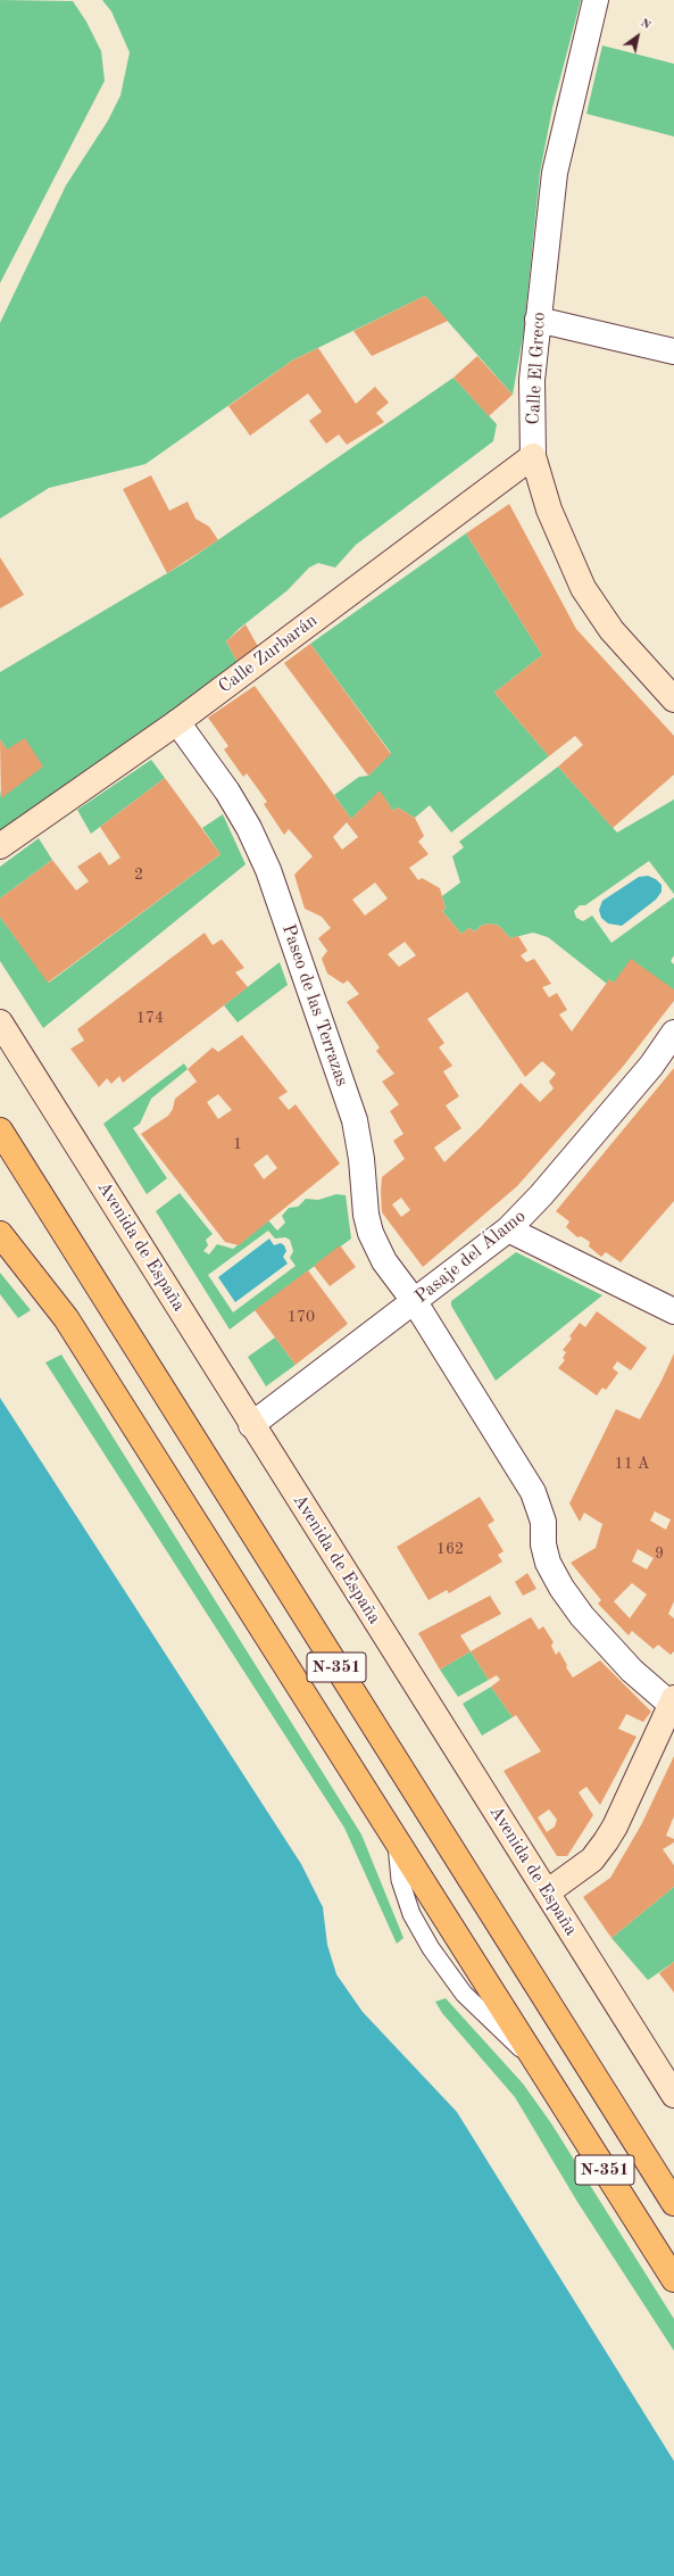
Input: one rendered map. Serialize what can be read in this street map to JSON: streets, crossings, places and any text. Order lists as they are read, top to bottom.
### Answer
{
  "streets": {
    "highway": ["N-351"],
    "street": [
      "Calle El Greco",
      "Calle Zurbarán",
      "Paseo de las Terrazas",
      "Avenida de España",
      "Pasaje del Álamo"
    ]
  },
  "crossings": [
    ["Calle El Greco", "Calle Zurbarán"],
    ["Calle Zurbarán", "Paseo de las Terrazas"],
    ["Paseo de las Terrazas", "Pasaje del Álamo"],
    ["Avenida de España", "Pasaje del Álamo"]
  ],
  "house_numbers": [
    "2",
    "174",
    "1",
    "170",
    "11 A",
    "162",
    "9"
  ],
  "north": "top right"
}
